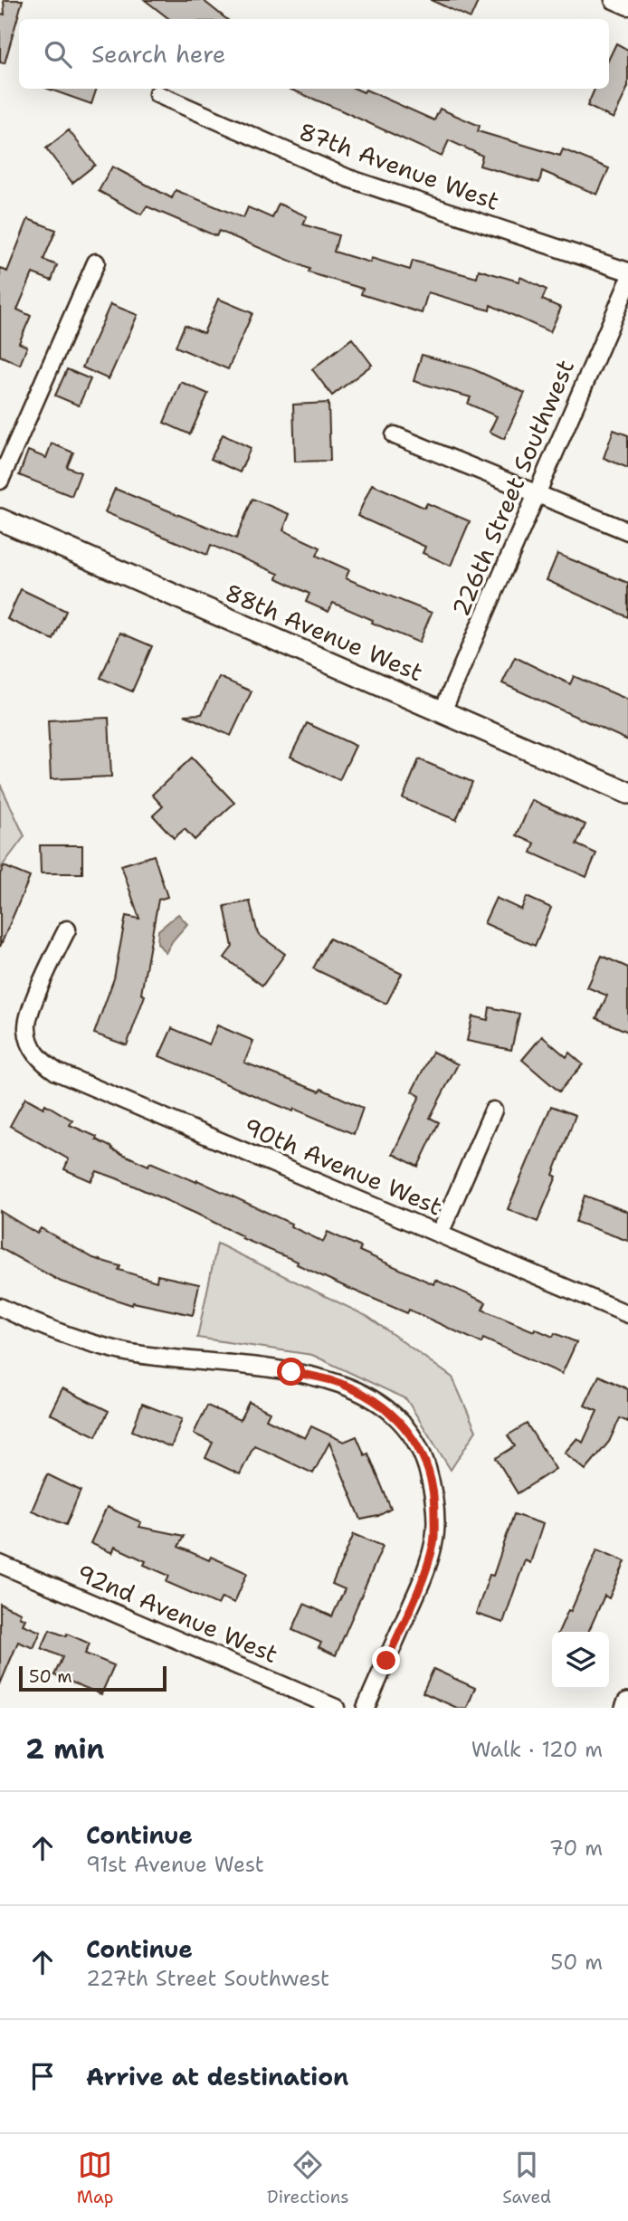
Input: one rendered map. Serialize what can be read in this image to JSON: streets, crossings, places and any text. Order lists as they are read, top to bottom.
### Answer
{
  "streets": {
    "street": [
      "87th Avenue West",
      "226th Street Southwest",
      "88th Avenue West",
      "90th Avenue West",
      "92nd Avenue West"
    ]
  },
  "crossings": [
    ["226th Street Southwest", "88th Avenue West"]
  ],
  "scale_bar": "50 m",
  "page": {
    "search": "Search here",
    "scale": "50 m",
    "heading": ["2 min", "Walk · 120 m"],
    "list": [
      ["Continue", "91st Avenue West", "70 m"],
      ["Continue", "227th Street Southwest", "50 m"],
      "Arrive at destination"
    ],
    "nav": ["Map", "Directions", "Saved"]
  }
}
